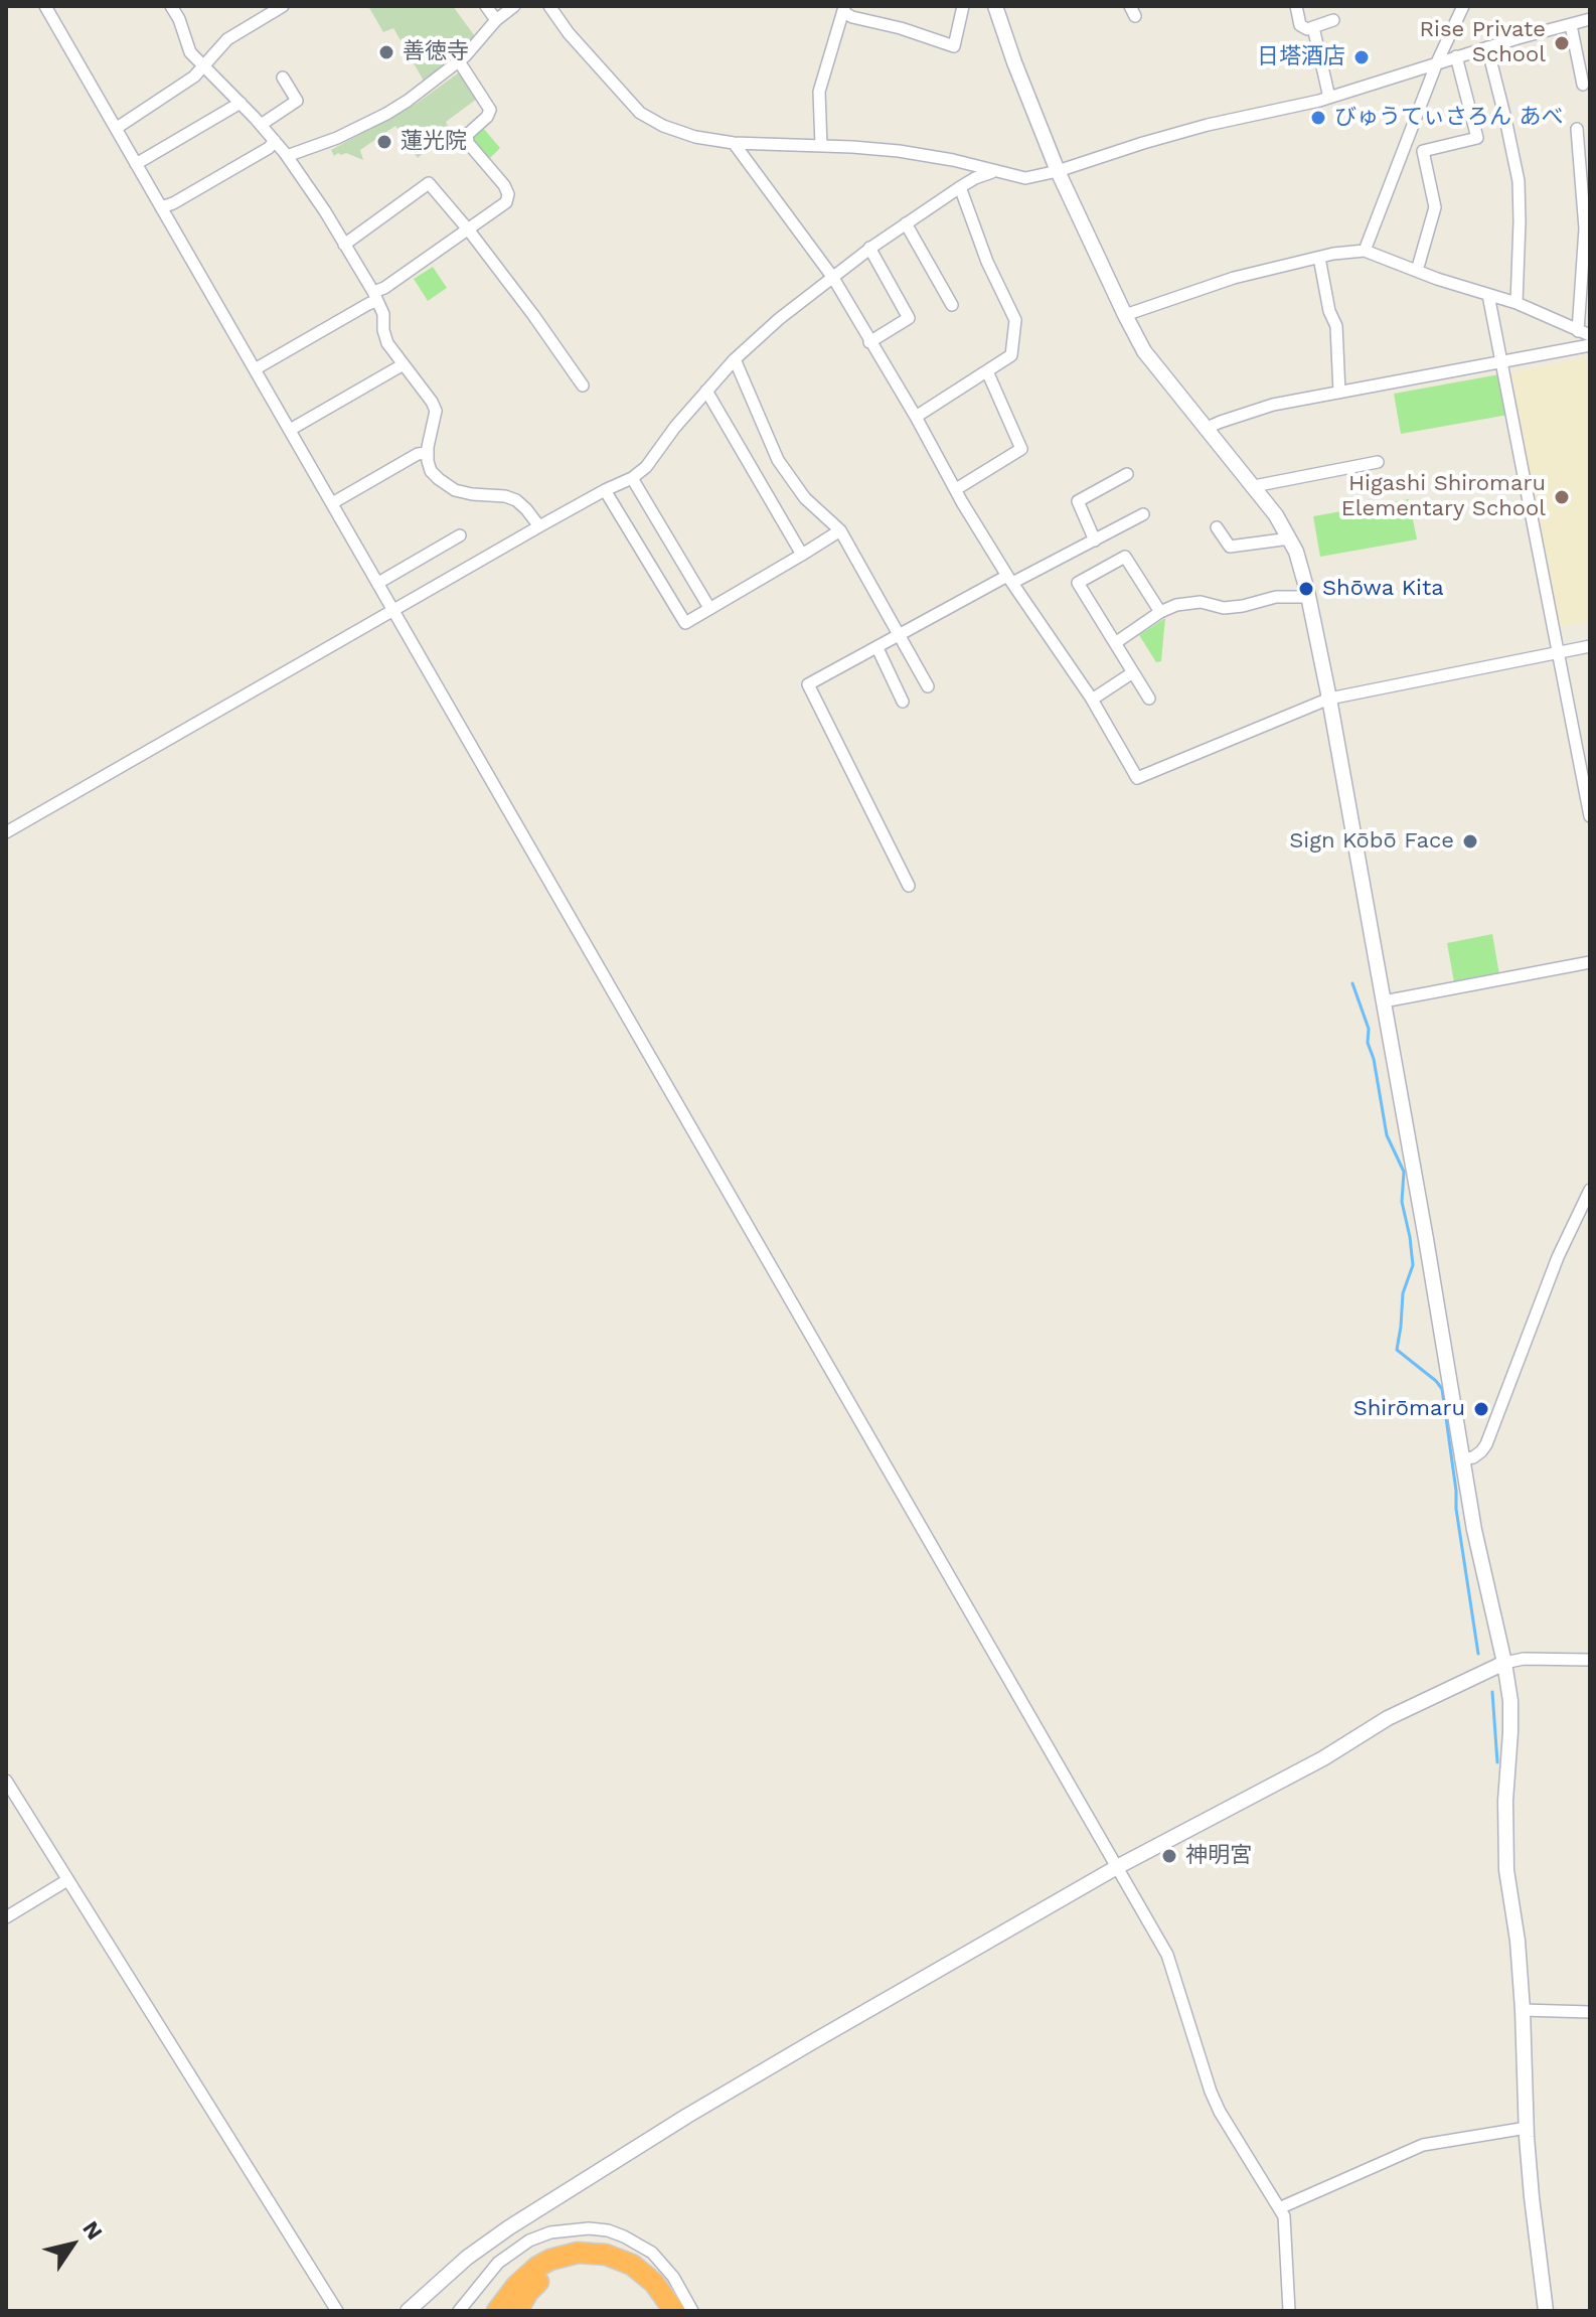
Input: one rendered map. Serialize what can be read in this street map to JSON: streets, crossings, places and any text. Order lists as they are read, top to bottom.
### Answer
{
  "places": [
    "Rise Private School",
    "善徳寺",
    "日塔酒店",
    "びゅうてぃさろん あべ",
    "蓮光院",
    "Higashi Shiromaru Elementary School",
    "Shōwa Kita",
    "Sign Kōbō Face",
    "Shirōmaru",
    "神明宮"
  ],
  "north": "top right"
}
